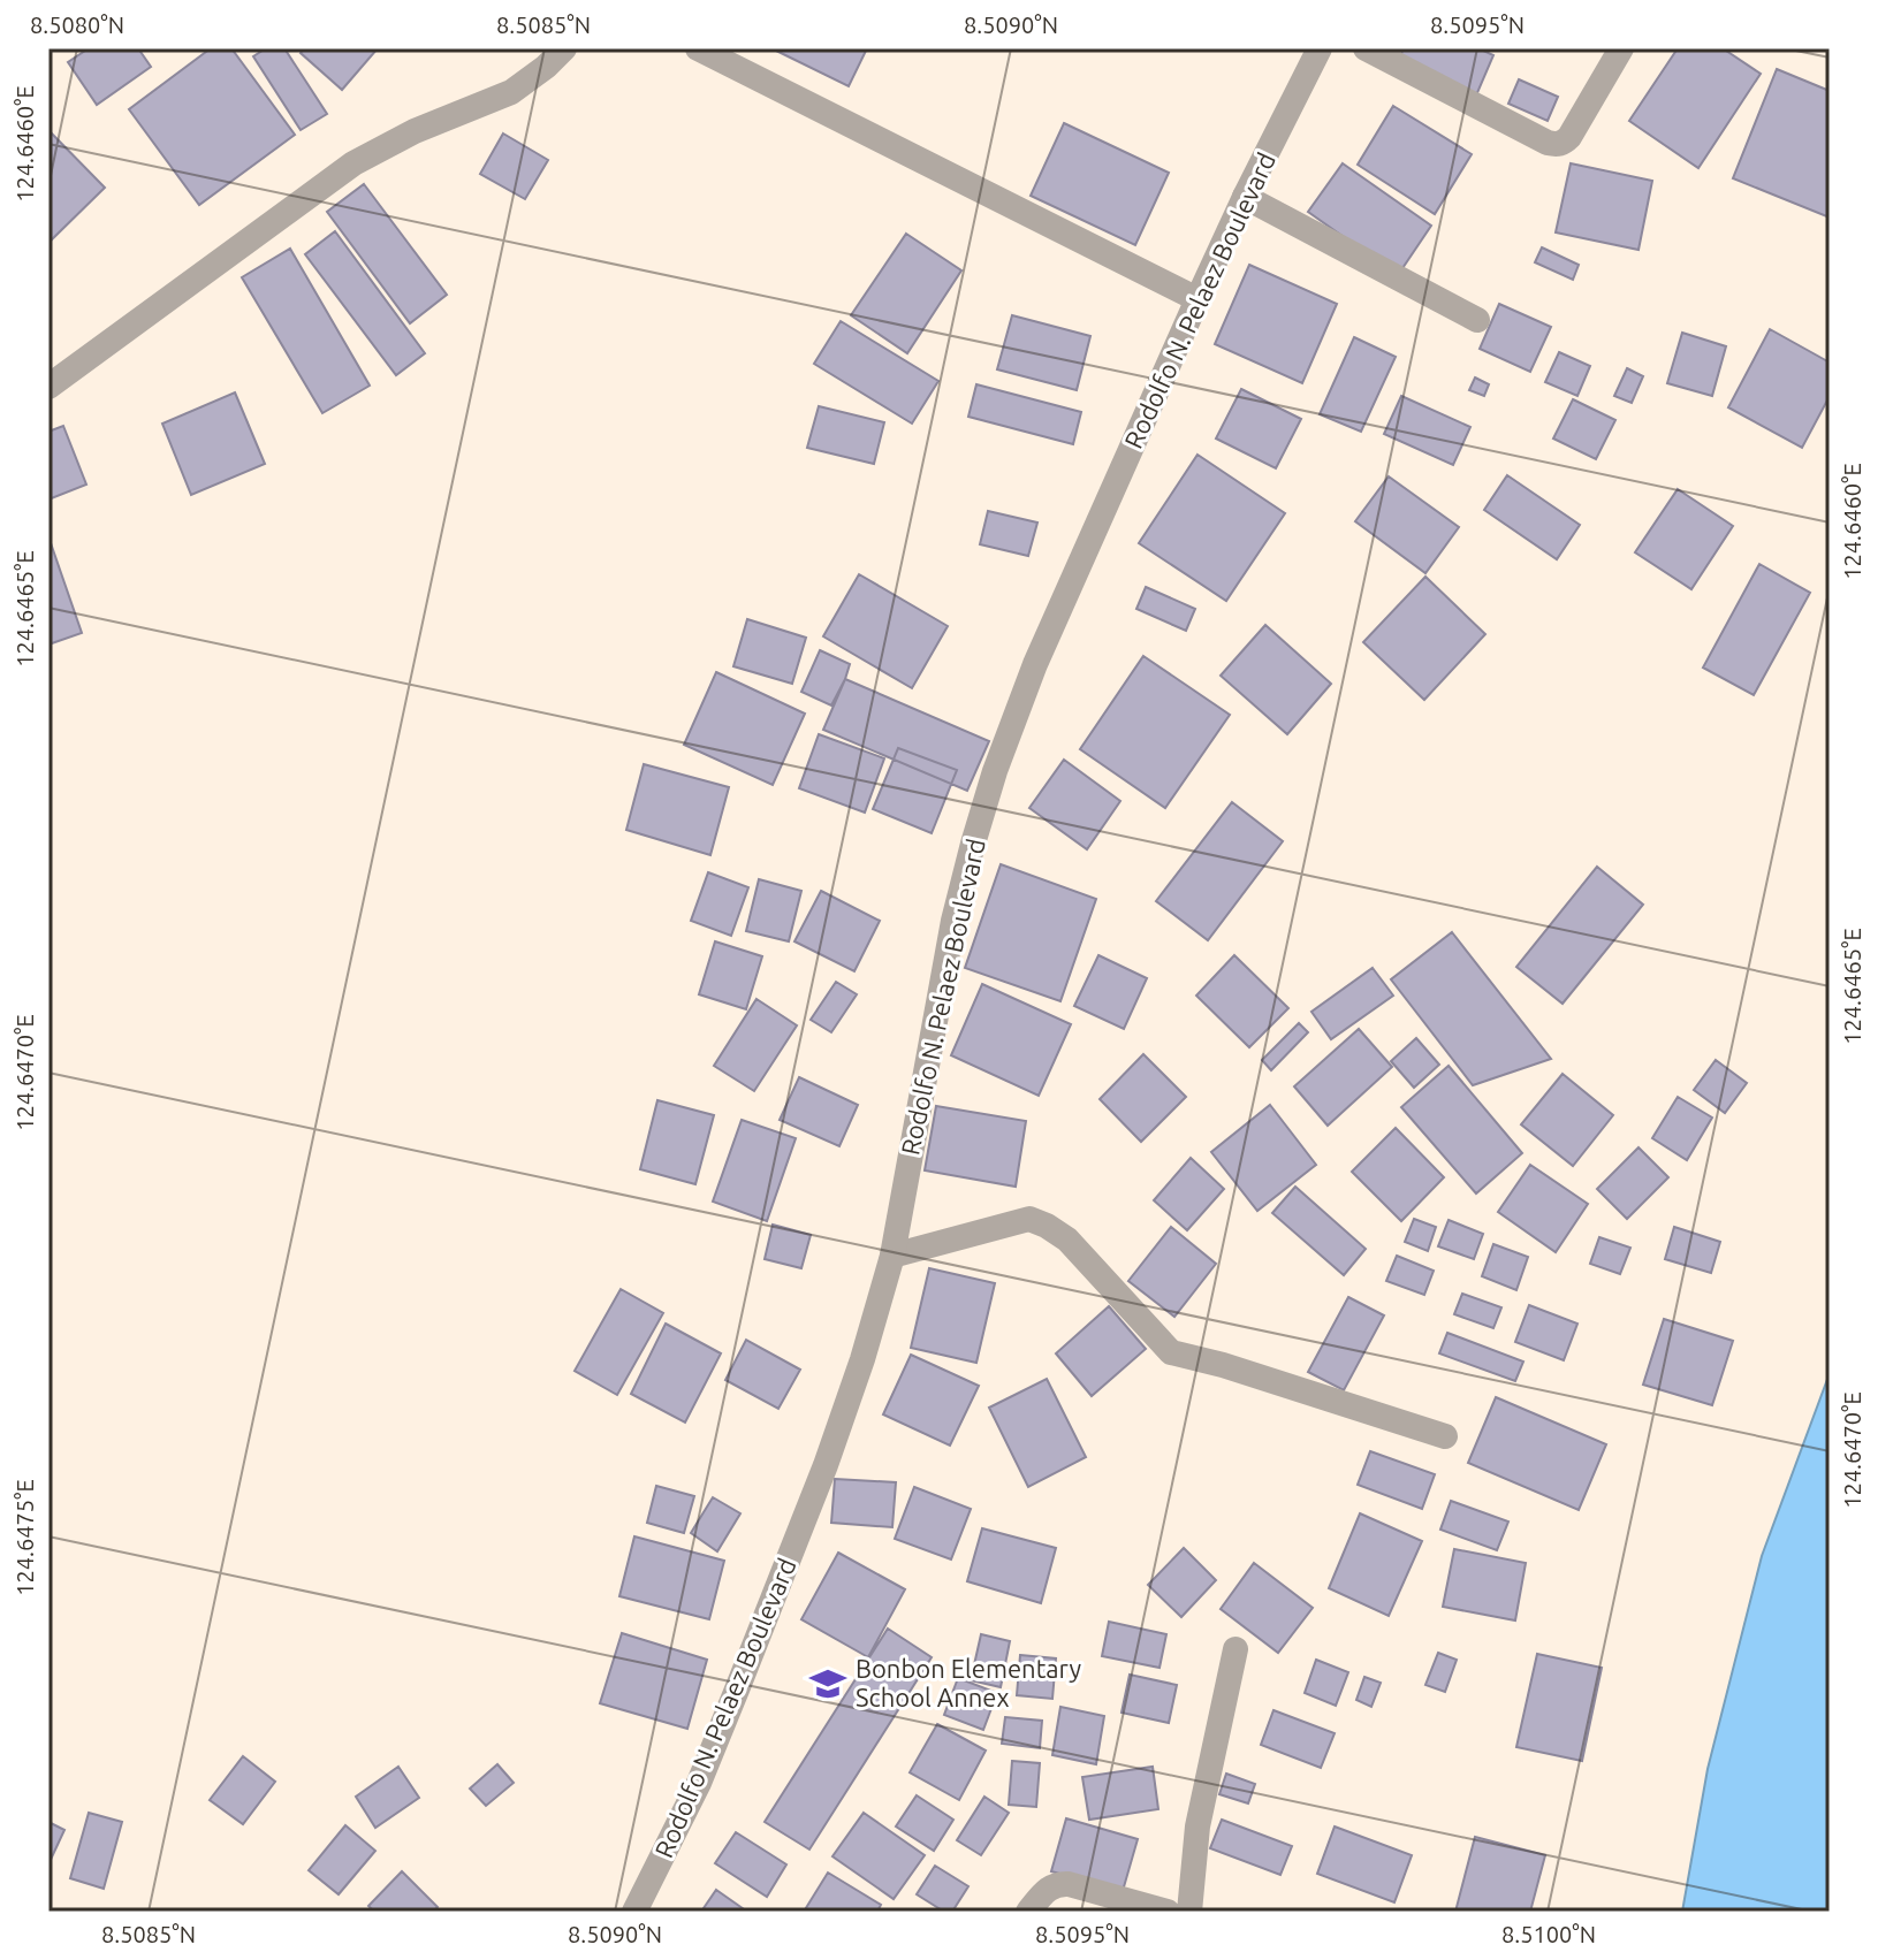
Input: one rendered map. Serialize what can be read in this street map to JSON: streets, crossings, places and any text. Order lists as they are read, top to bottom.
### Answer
{
  "streets": {
    "street": ["Rodolfo N. Pelaez Boulevard"]
  },
  "places": {
    "school or university": ["Bonbon Elementary School Annex"]
  },
  "coordinates": [
    "8.5080°N",
    "8.5085°N",
    "8.5090°N",
    "8.5095°N",
    "124.6460°E",
    "124.6465°E",
    "124.6470°E",
    "124.6475°E",
    "8.5100°N"
  ]
}
